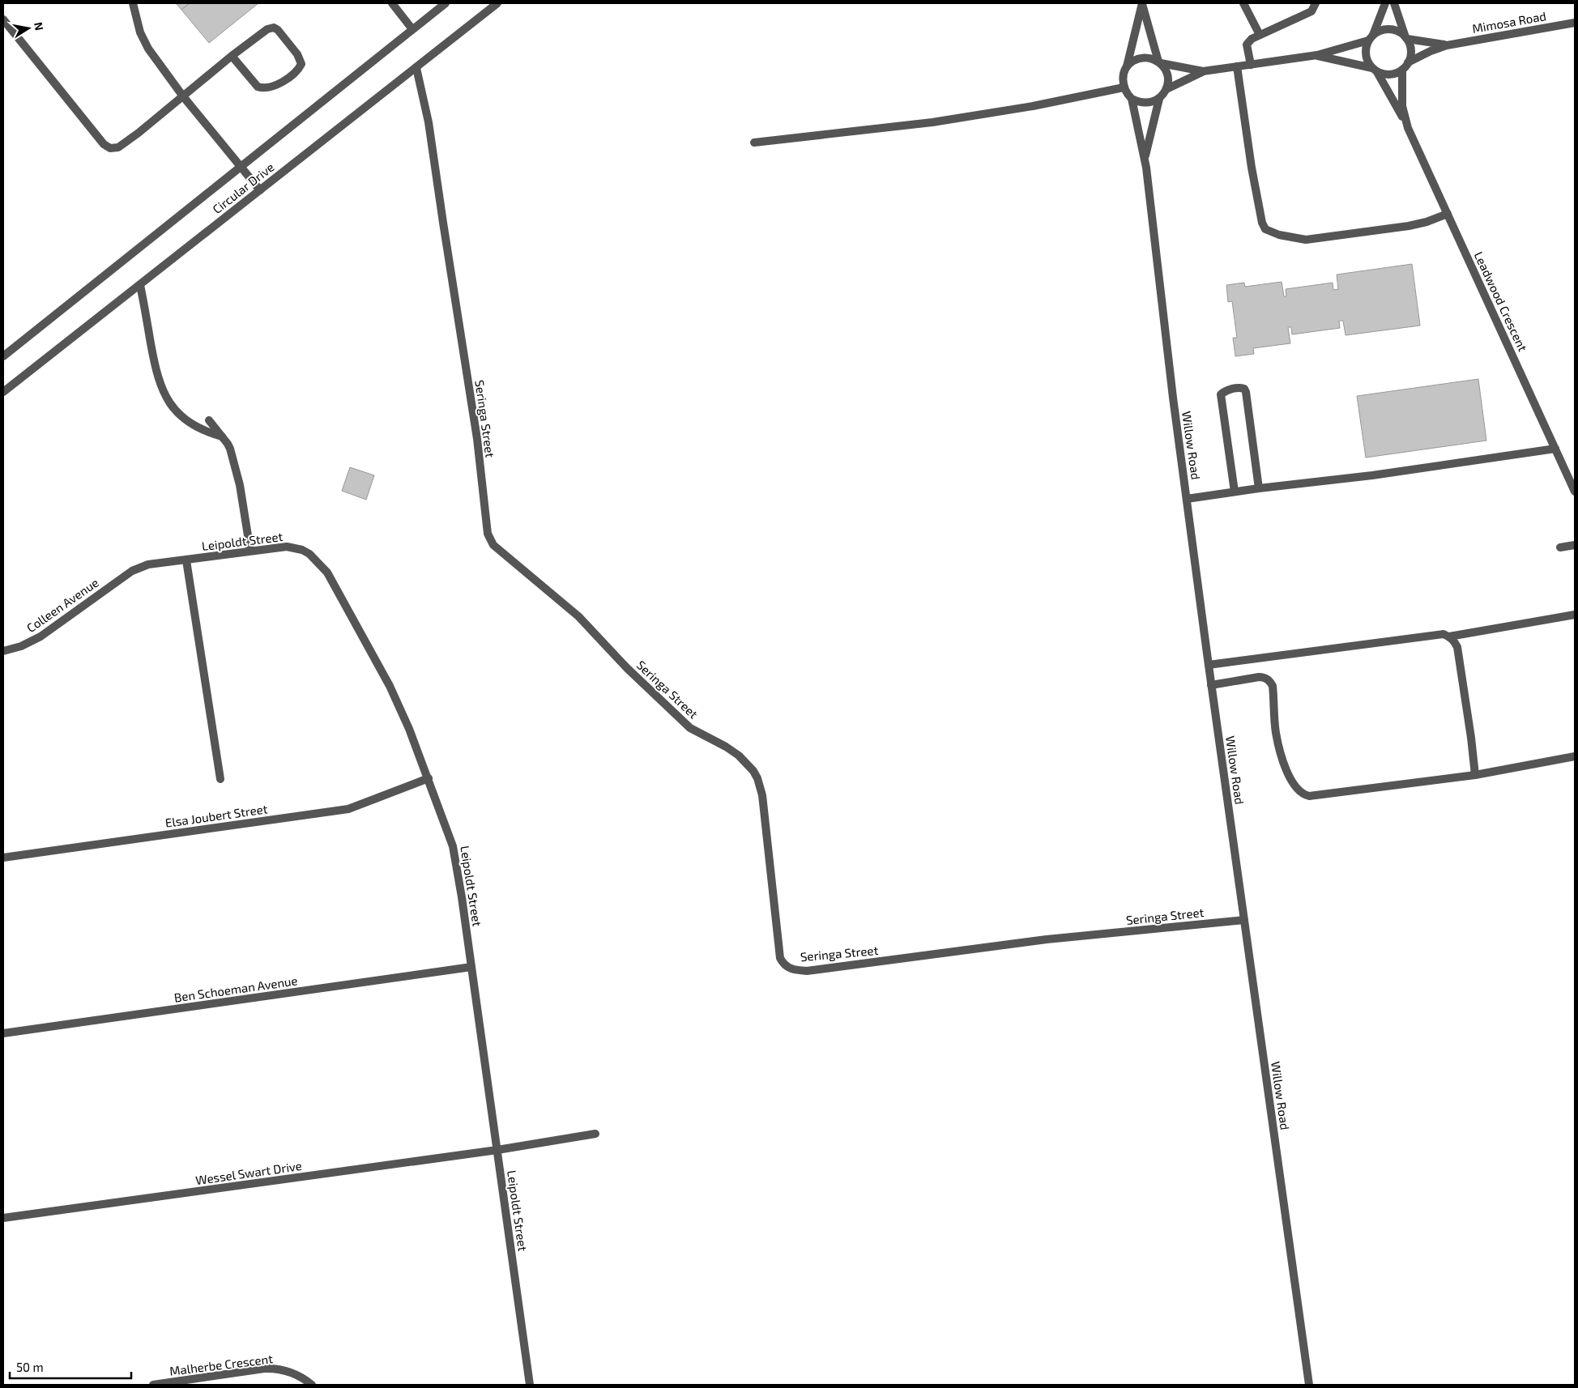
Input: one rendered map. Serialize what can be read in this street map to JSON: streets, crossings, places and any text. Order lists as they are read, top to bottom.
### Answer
{
  "streets": {
    "street": [
      "Mimosa Road",
      "Circular Drive",
      "Leadwood Crescent",
      "Seringa Street",
      "Willow Road",
      "Leipoldt Street",
      "Colleen Avenue",
      "Elsa Joubert Street",
      "Ben Schoeman Avenue",
      "Wessel Swart Drive",
      "Malherbe Crescent"
    ]
  },
  "crossings": [
    ["Mimosa Road", "Leadwood Crescent"],
    ["Mimosa Road", "Willow Road"],
    ["Circular Drive", "Seringa Street"],
    ["Seringa Street", "Willow Road"],
    ["Leipoldt Street", "Colleen Avenue"],
    ["Leipoldt Street", "Elsa Joubert Street"],
    ["Leipoldt Street", "Ben Schoeman Avenue"],
    ["Leipoldt Street", "Wessel Swart Drive"]
  ],
  "scale_bar": "50 m",
  "north": "right"
}
